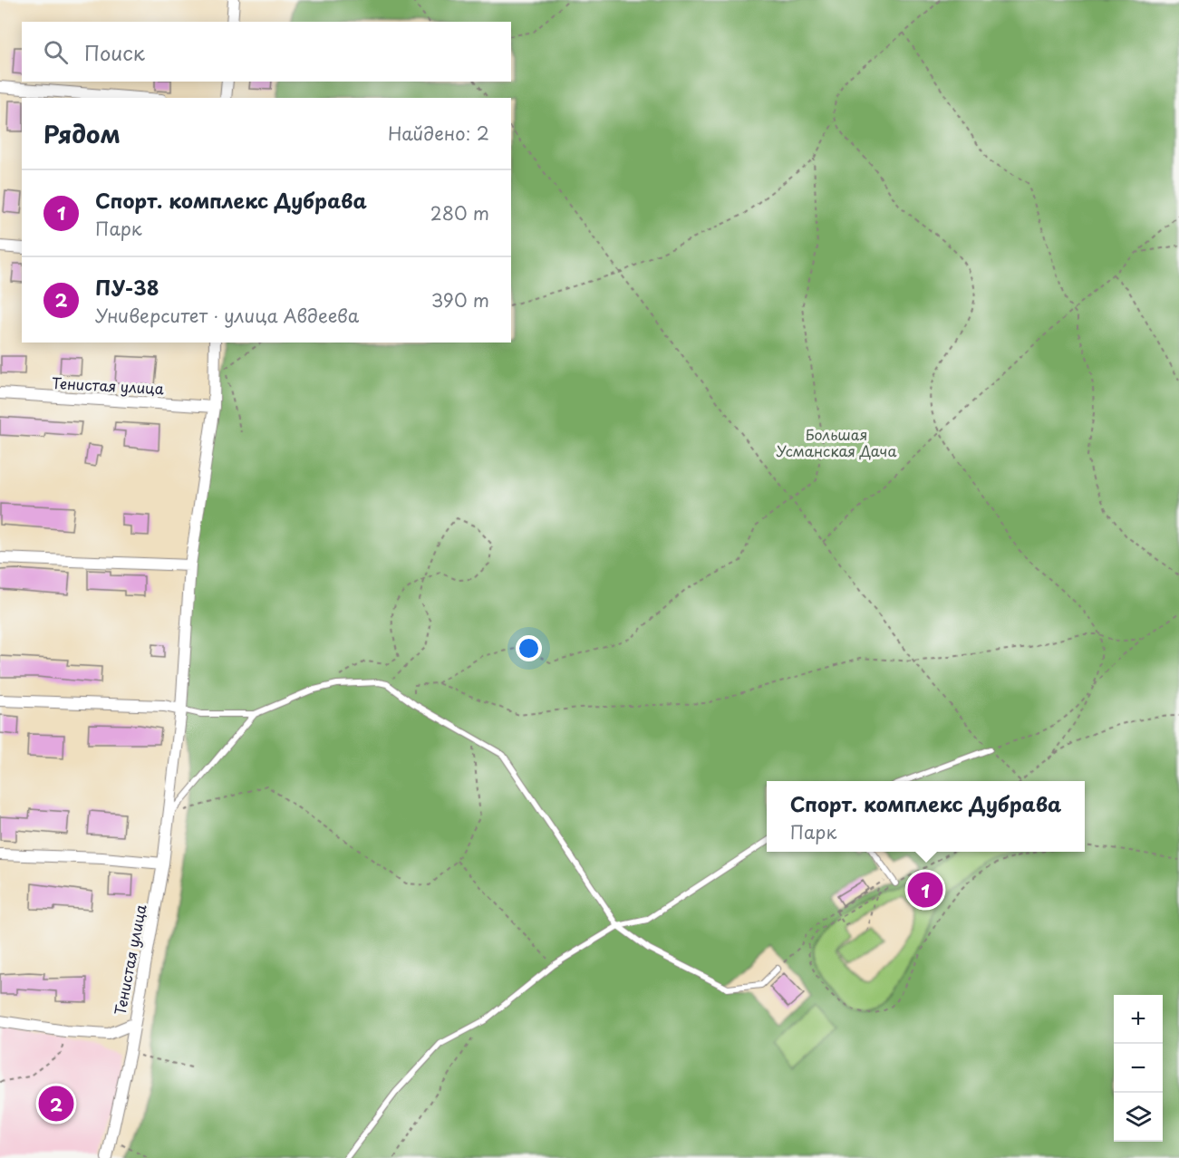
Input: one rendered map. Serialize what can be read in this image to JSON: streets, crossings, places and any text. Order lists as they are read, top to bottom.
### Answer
{
  "streets": {
    "street": ["Тенистая улица"]
  },
  "parks": ["Большая Усманская Дача"],
  "page": {
    "search": "Поиск",
    "heading": ["Рядом", "Найдено: 2"],
    "list": [
      {
        "mark": "1",
        "name": "Спорт. комплекс Дубрава",
        "note": "Парк",
        "value": "280 m"
      },
      {
        "mark": "2",
        "name": "ПУ-38",
        "note": "Университет · улица Авдеева",
        "value": "390 m"
      }
    ],
    "popup": ["Спорт. комплекс Дубрава", "Парк"],
    "pins": ["1", "2"],
    "map_buttons": ["+", "−"]
  }
}
